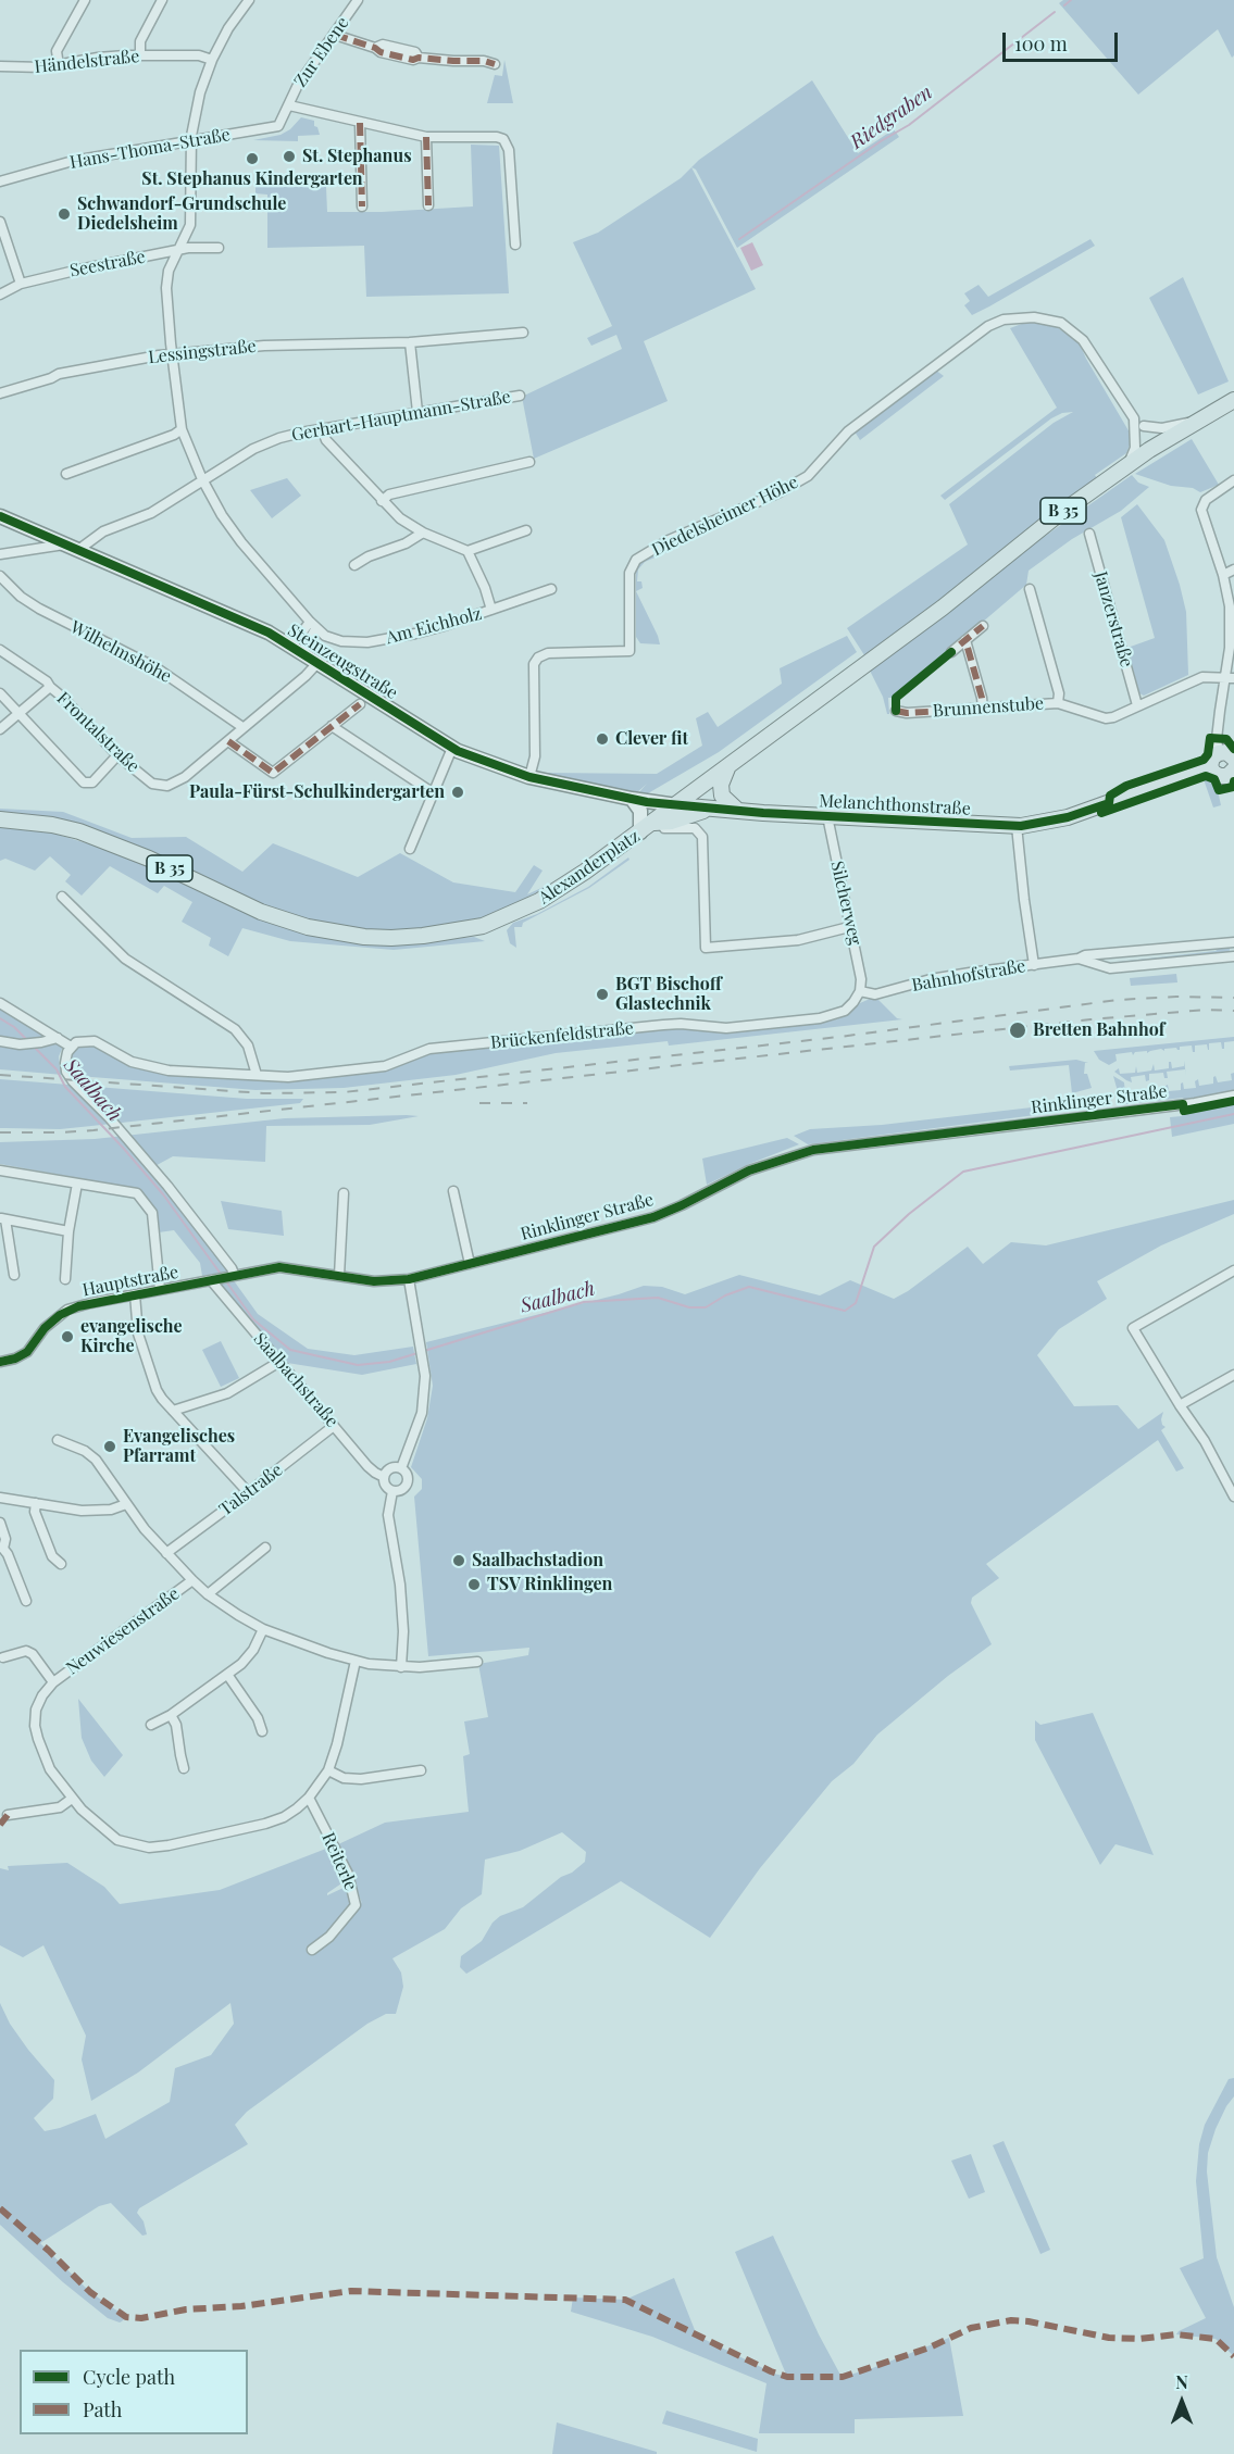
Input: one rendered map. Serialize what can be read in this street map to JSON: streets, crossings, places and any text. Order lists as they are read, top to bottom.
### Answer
{
  "streets": {
    "main road": ["B 35", "Melanchthonstraße", "Alexanderplatz"],
    "street": [
      "Zur Ebene",
      "Händelstraße",
      "Hans-Thoma-Straße",
      "Seestraße",
      "Lessingstraße",
      "Gerhart-Hauptmann-Straße",
      "Diedelsheimer Höhe",
      "Janzerstraße",
      "Am Eichholz",
      "Wilhelmshöhe",
      "Steinzeugstraße",
      "Brunnenstube",
      "Frontalstraße",
      "Silcherweg",
      "Bahnhofstraße",
      "Brückenfeldstraße",
      "Rinklinger Straße",
      "Hauptstraße",
      "Saalbachstraße",
      "Talstraße",
      "Neuwiesenstraße",
      "Reiterle"
    ]
  },
  "crossings": [
    ["Zur Ebene", "Hans-Thoma-Straße"],
    ["Gerhart-Hauptmann-Straße", "Steinzeugstraße"],
    ["B 35", "Steinzeugstraße"],
    ["B 35", "Melanchthonstraße"],
    ["B 35", "Alexanderplatz"],
    ["Diedelsheimer Höhe", "Steinzeugstraße"],
    ["Janzerstraße", "Brunnenstube"],
    ["Wilhelmshöhe", "Frontalstraße"],
    ["Steinzeugstraße", "Frontalstraße"],
    ["Steinzeugstraße", "Melanchthonstraße"],
    ["Steinzeugstraße", "Alexanderplatz"],
    ["Melanchthonstraße", "Alexanderplatz"],
    ["Melanchthonstraße", "Silcherweg"],
    ["Silcherweg", "Bahnhofstraße"],
    ["Silcherweg", "Brückenfeldstraße"],
    ["Bahnhofstraße", "Brückenfeldstraße"],
    ["Rinklinger Straße", "Hauptstraße"],
    ["Rinklinger Straße", "Saalbachstraße"],
    ["Hauptstraße", "Saalbachstraße"],
    ["Saalbachstraße", "Talstraße"],
    ["Neuwiesenstraße", "Reiterle"]
  ],
  "water": ["Riedgraben", "Saalbach"],
  "places": [
    "St. Stephanus",
    "St. Stephanus Kindergarten",
    "Schwandorf-Grundschule Diedelsheim",
    "Clever fit",
    "Paula-Fürst-Schulkindergarten",
    "BGT Bischoff Glastechnik",
    "Bretten Bahnhof",
    "evangelische Kirche",
    "Evangelisches Pfarramt",
    "Saalbachstadion",
    "TSV Rinklingen"
  ],
  "legend": ["Cycle path", "Path"],
  "scale_bar": "100 m",
  "north": "top"
}
